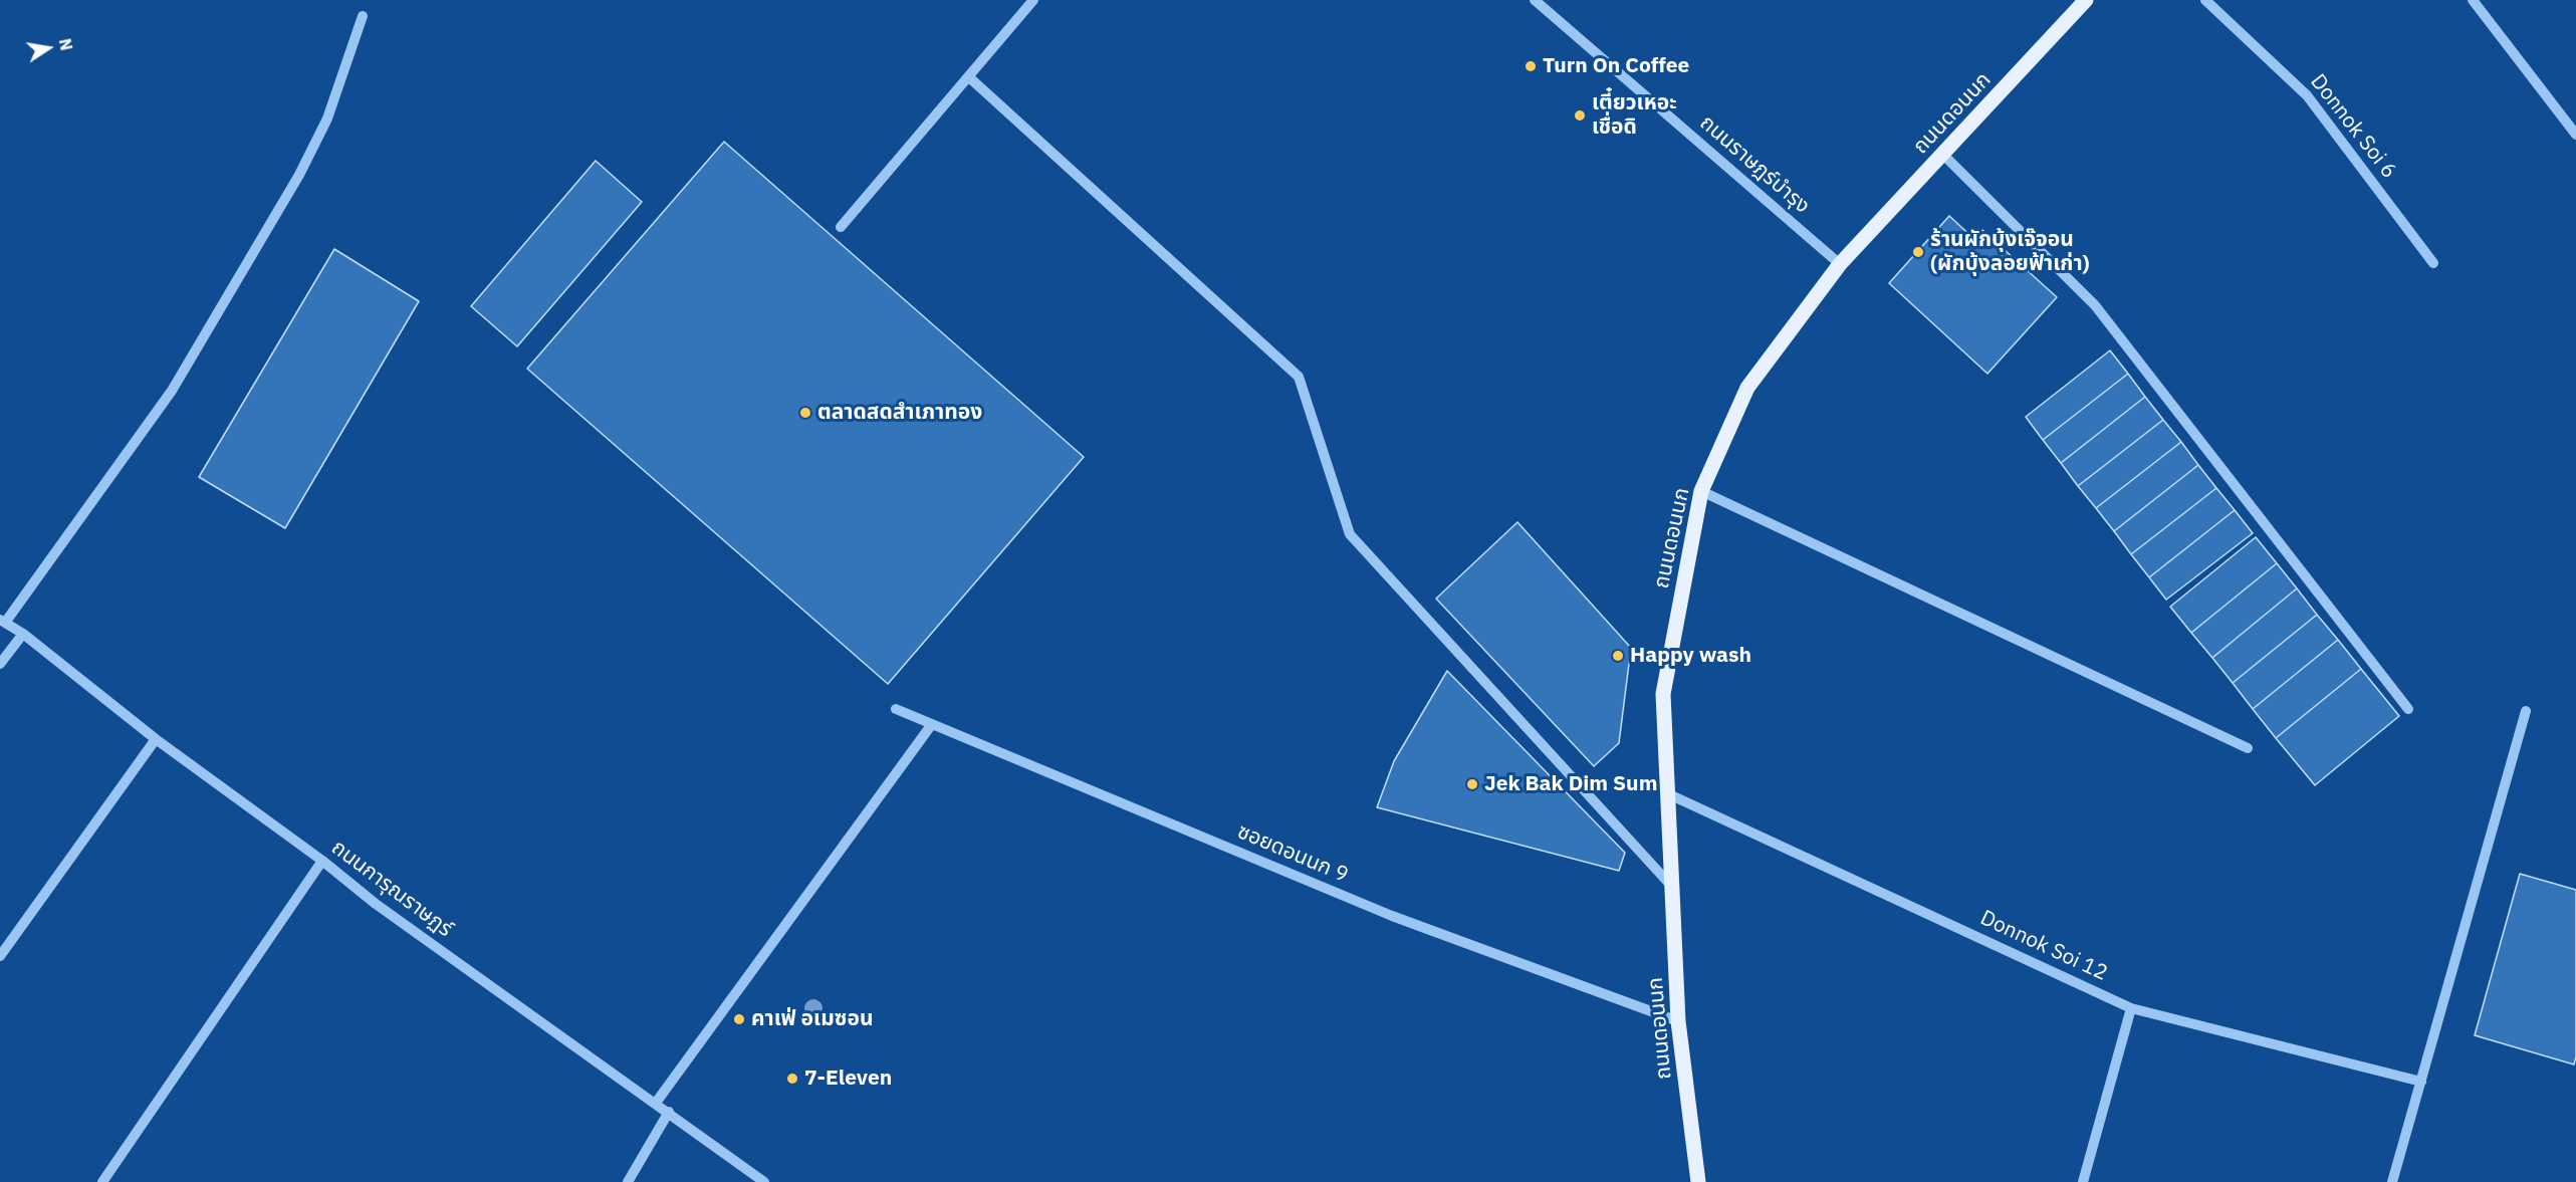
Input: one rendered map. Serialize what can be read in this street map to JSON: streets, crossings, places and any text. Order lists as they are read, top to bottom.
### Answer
{
  "streets": {
    "main road": ["ถนนดอนนก"],
    "street": [
      "Donnok Soi 6",
      "ถนนราษฎร์บำรุง",
      "ซอยดอนนก 9",
      "ถนนการุณราษฏร์",
      "Donnok Soi 12"
    ]
  },
  "crossings": [
    ["ถนนดอนนก", "ถนนราษฎร์บำรุง"],
    ["ถนนดอนนก", "ซอยดอนนก 9"],
    ["ถนนดอนนก", "Donnok Soi 12"]
  ],
  "places": [
    "Turn On Coffee",
    "เตี๋ยวเหอะ เชื่อดิ",
    "ร้านผักบุ้งเจ๊จอน (ผักบุ้งลอยฟ้าเก่า)",
    "ตลาดสดสำเภาทอง",
    "Happy wash",
    "Jek Bak Dim Sum",
    "คาเฟ่ อเมซอน",
    "7-Eleven"
  ],
  "north": "right"
}
